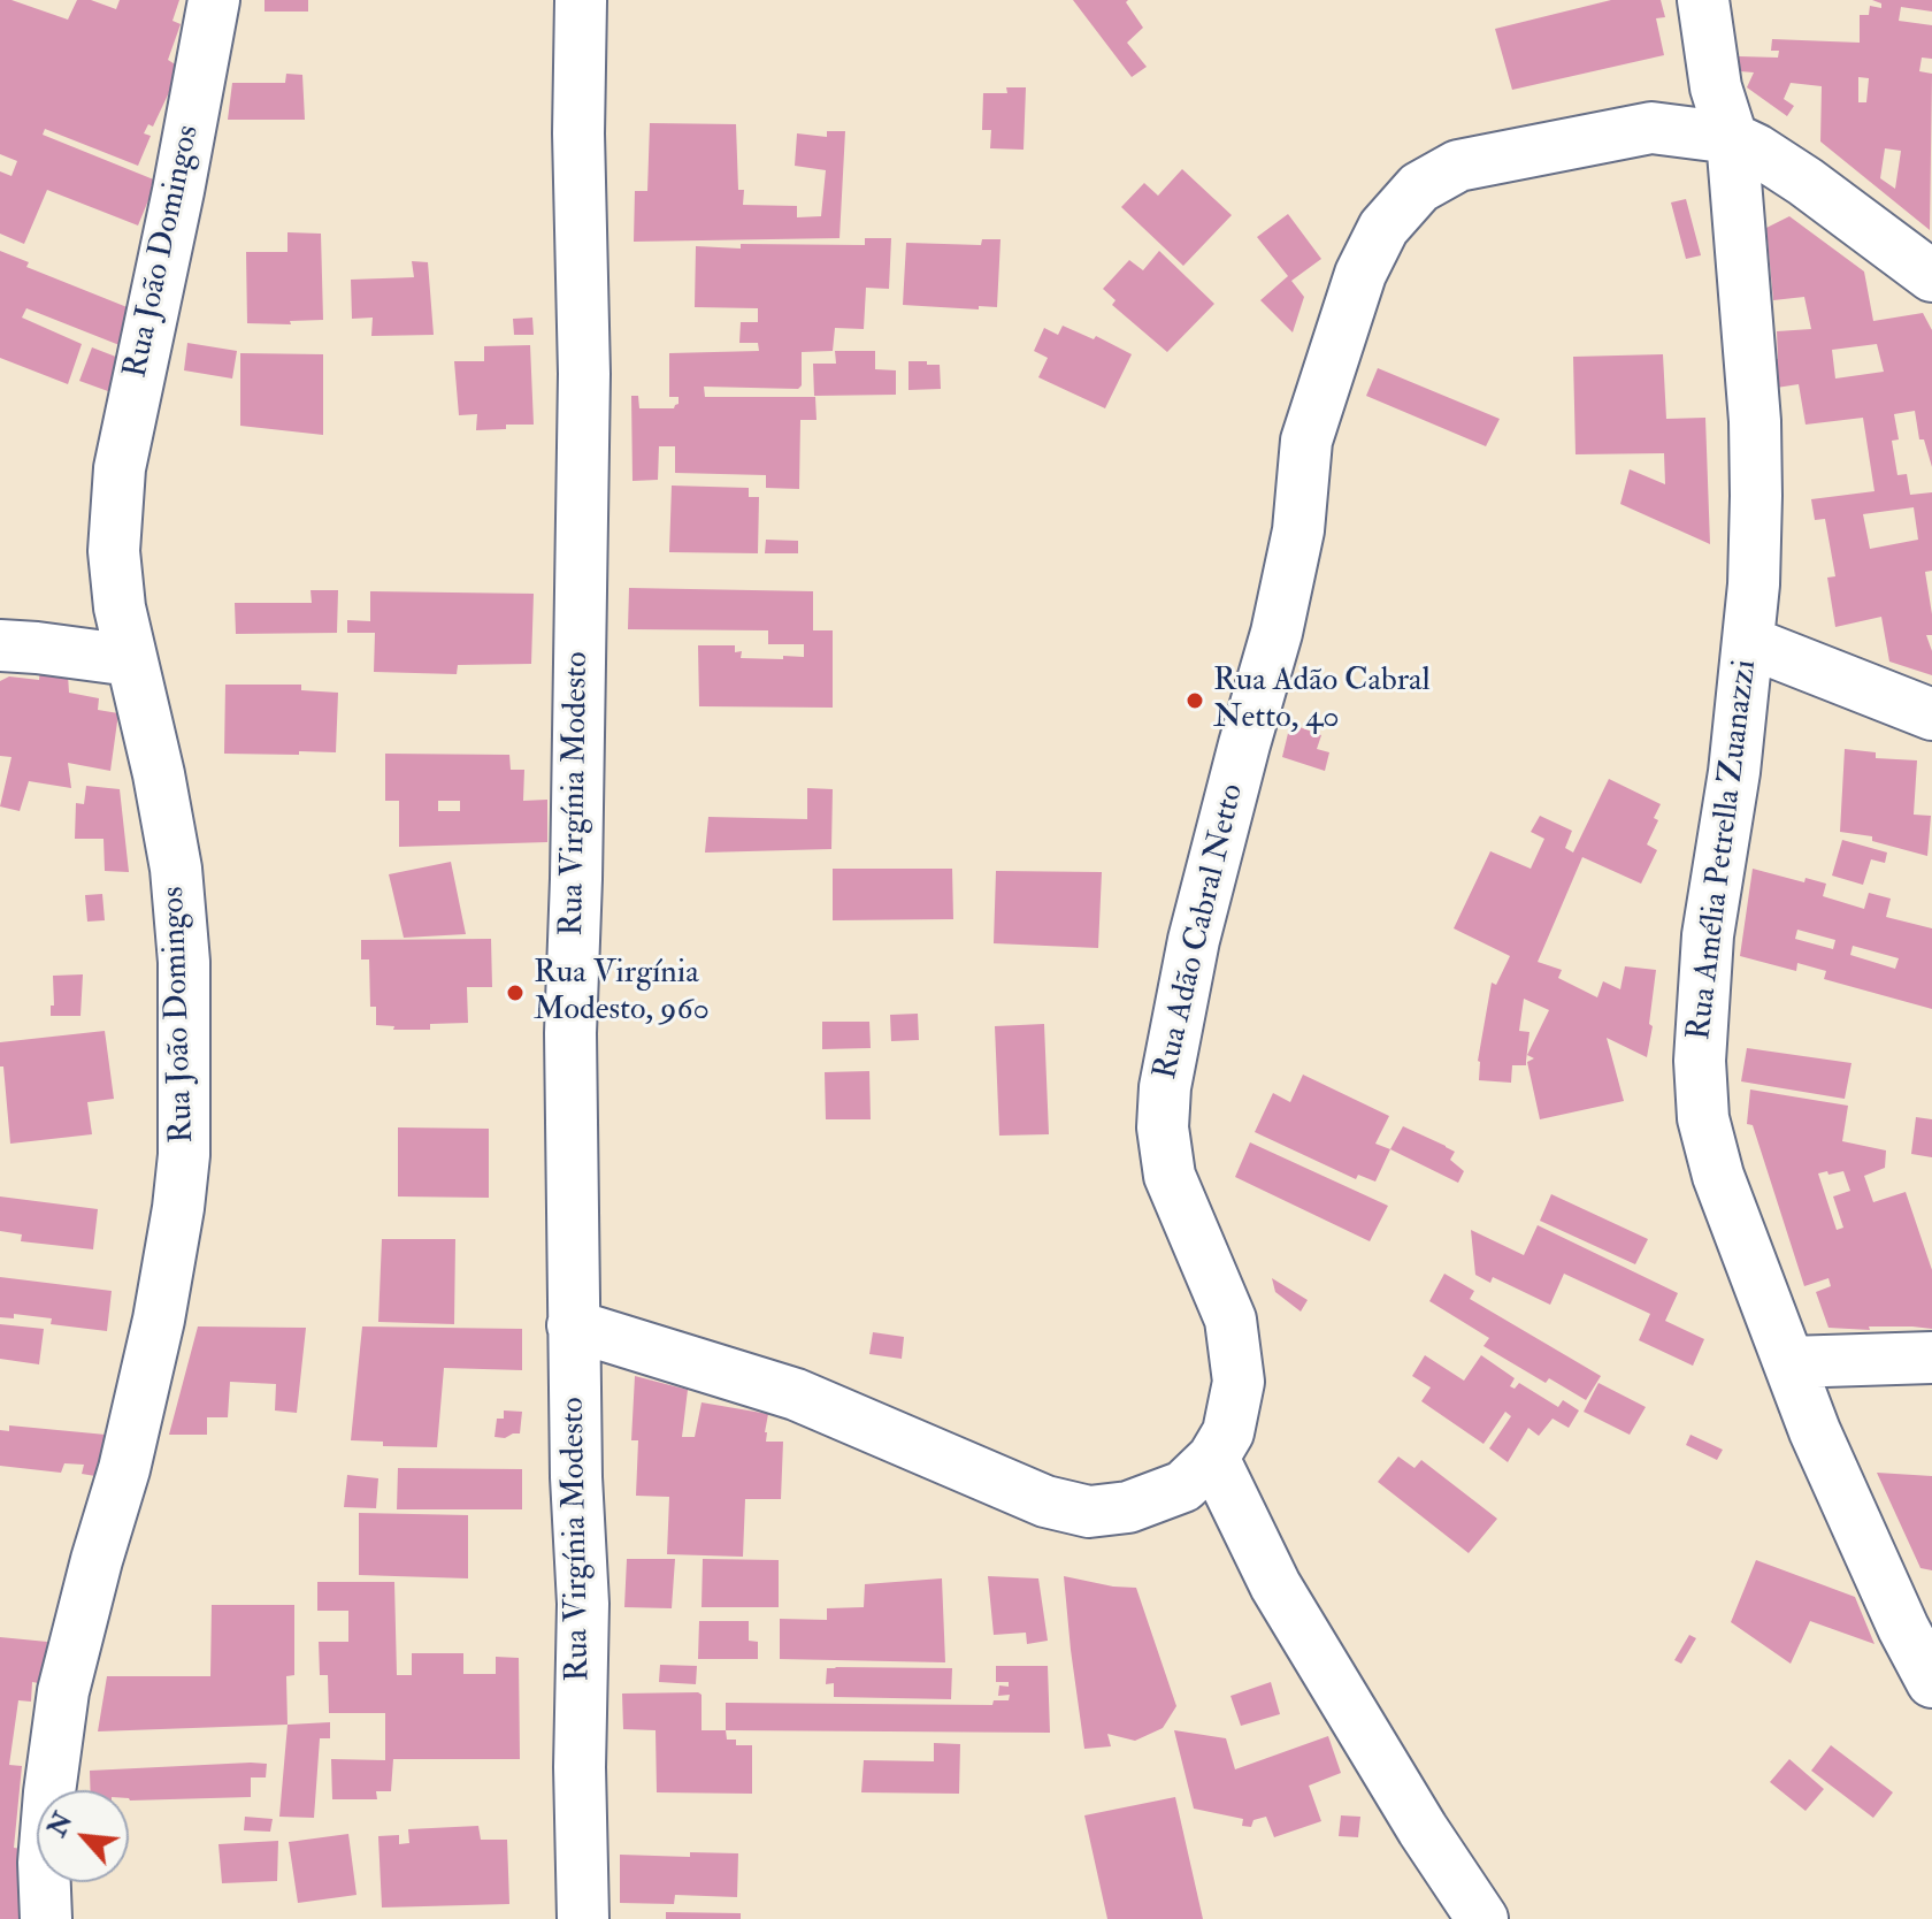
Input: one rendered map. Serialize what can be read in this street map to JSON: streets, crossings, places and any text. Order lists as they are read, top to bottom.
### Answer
{
  "streets": {
    "street": [
      "Rua João Domingos",
      "Rua Virgínia Modesto",
      "Rua Amélia Petrella Zuanazzi",
      "Rua Adão Cabral Netto"
    ]
  },
  "crossings": [
    ["Rua Virgínia Modesto", "Rua Adão Cabral Netto"],
    ["Rua Amélia Petrella Zuanazzi", "Rua Adão Cabral Netto"]
  ],
  "places": ["Rua Adão Cabral Netto, 40", "Rua Virgínia Modesto, 960"],
  "north": "top left"
}
